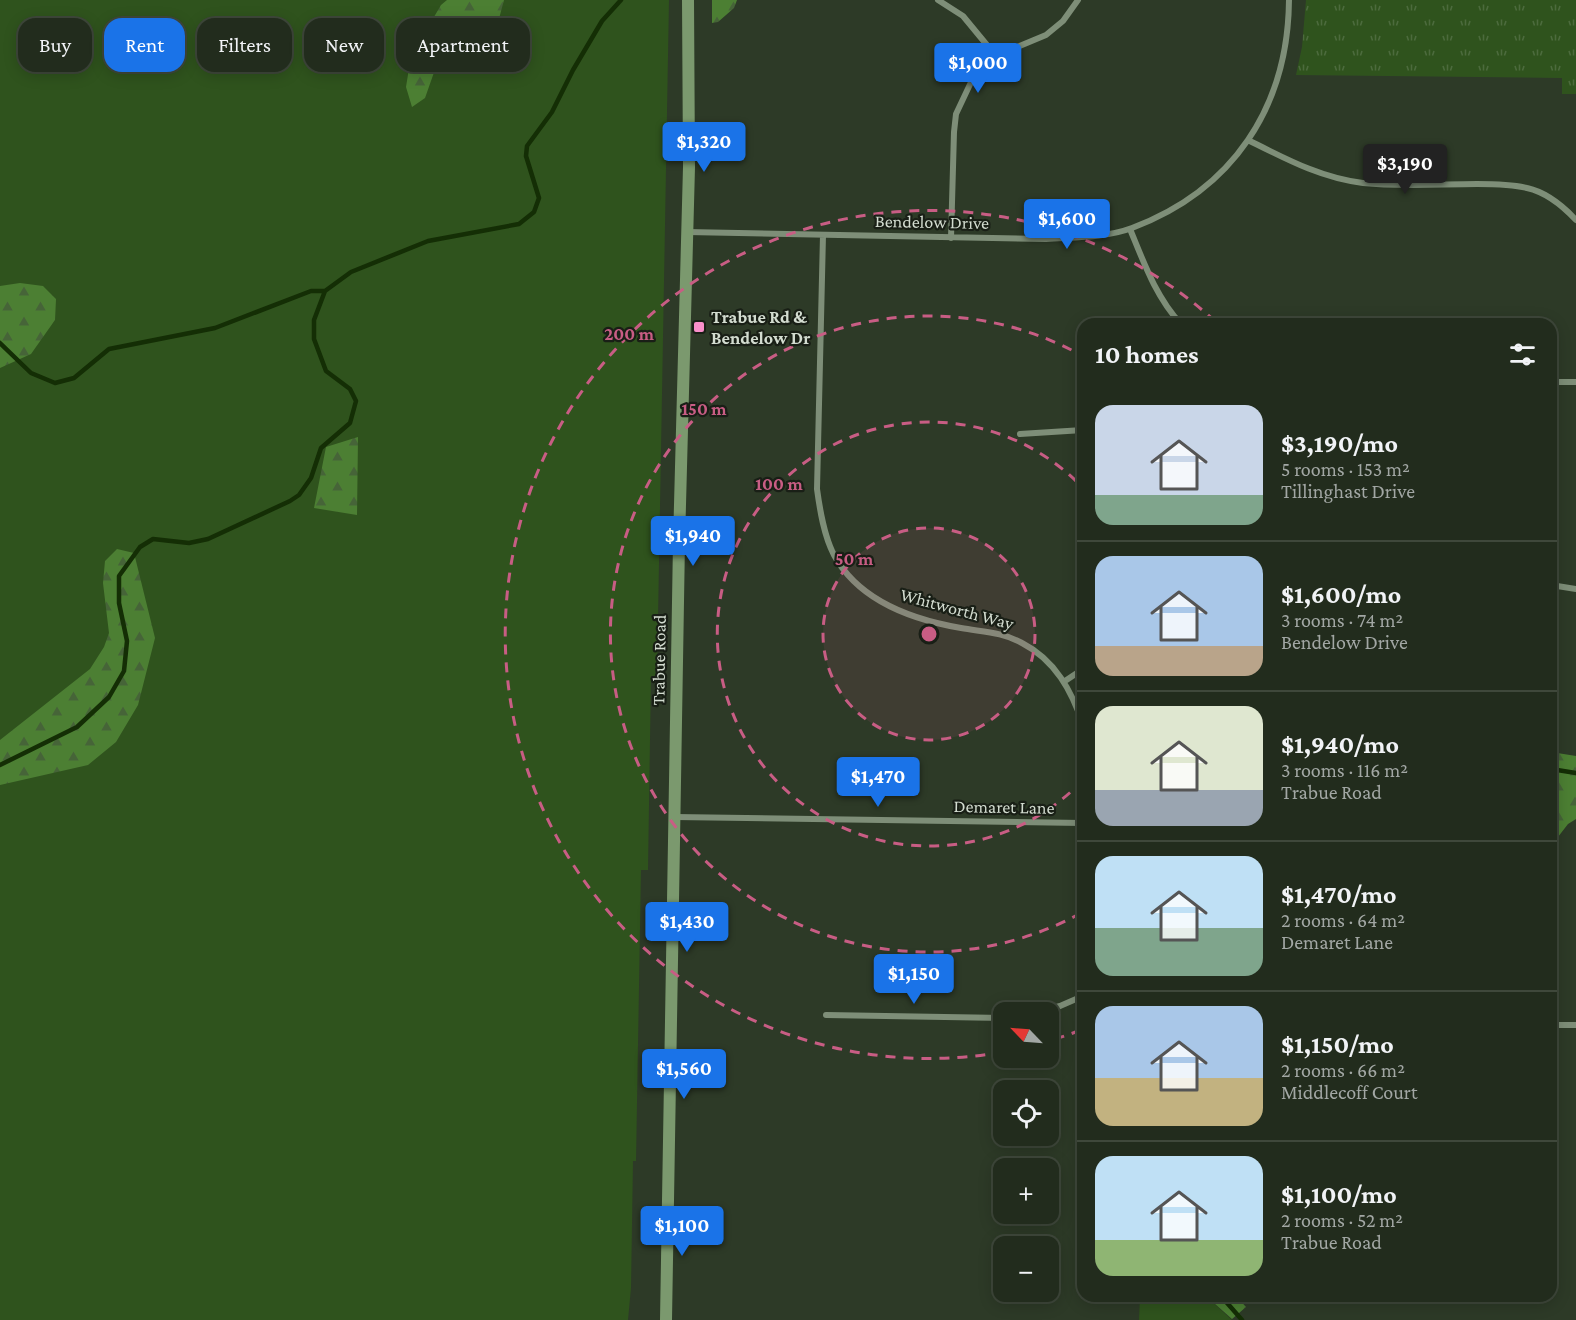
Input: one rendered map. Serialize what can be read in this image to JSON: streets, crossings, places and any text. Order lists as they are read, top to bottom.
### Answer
{
  "streets": {
    "main road": ["Trabue Road"],
    "street": ["Bendelow Drive", "Whitworth Way", "Demaret Lane"]
  },
  "crossings": [
    ["Bendelow Drive", "Whitworth Way"],
    ["Bendelow Drive", "Trabue Road"],
    ["Trabue Road", "Demaret Lane"]
  ],
  "places": {
    "transit": ["Trabue Rd & Bendelow Dr"]
  },
  "north": "top left",
  "page": {
    "chip": [
      "Buy",
      "Rent",
      "Filters",
      "New",
      "Apartment"
    ],
    "price": [
      "$1,000",
      "$1,320",
      "$3,190",
      "$1,600",
      "$1,940",
      "$1,470",
      "$1,430",
      "$1,150",
      "$1,560",
      "$1,100"
    ],
    "heading": "10 homes",
    "list": [
      {
        "name": "$3,190/mo",
        "note": "5 rooms · 153 m² · Tillinghast Drive"
      },
      {
        "name": "$1,600/mo",
        "note": "3 rooms · 74 m² · Bendelow Drive"
      },
      {
        "name": "$1,940/mo",
        "note": "3 rooms · 116 m² · Trabue Road"
      },
      {
        "name": "$1,470/mo",
        "note": "2 rooms · 64 m² · Demaret Lane"
      },
      {
        "name": "$1,150/mo",
        "note": "2 rooms · 66 m² · Middlecoff Court"
      },
      {
        "name": "$1,100/mo",
        "note": "2 rooms · 52 m² · Trabue Road"
      }
    ],
    "map_buttons": ["+", "−"]
  },
  "rings": [
    "200 m",
    "150 m",
    "100 m",
    "50 m"
  ]
}
